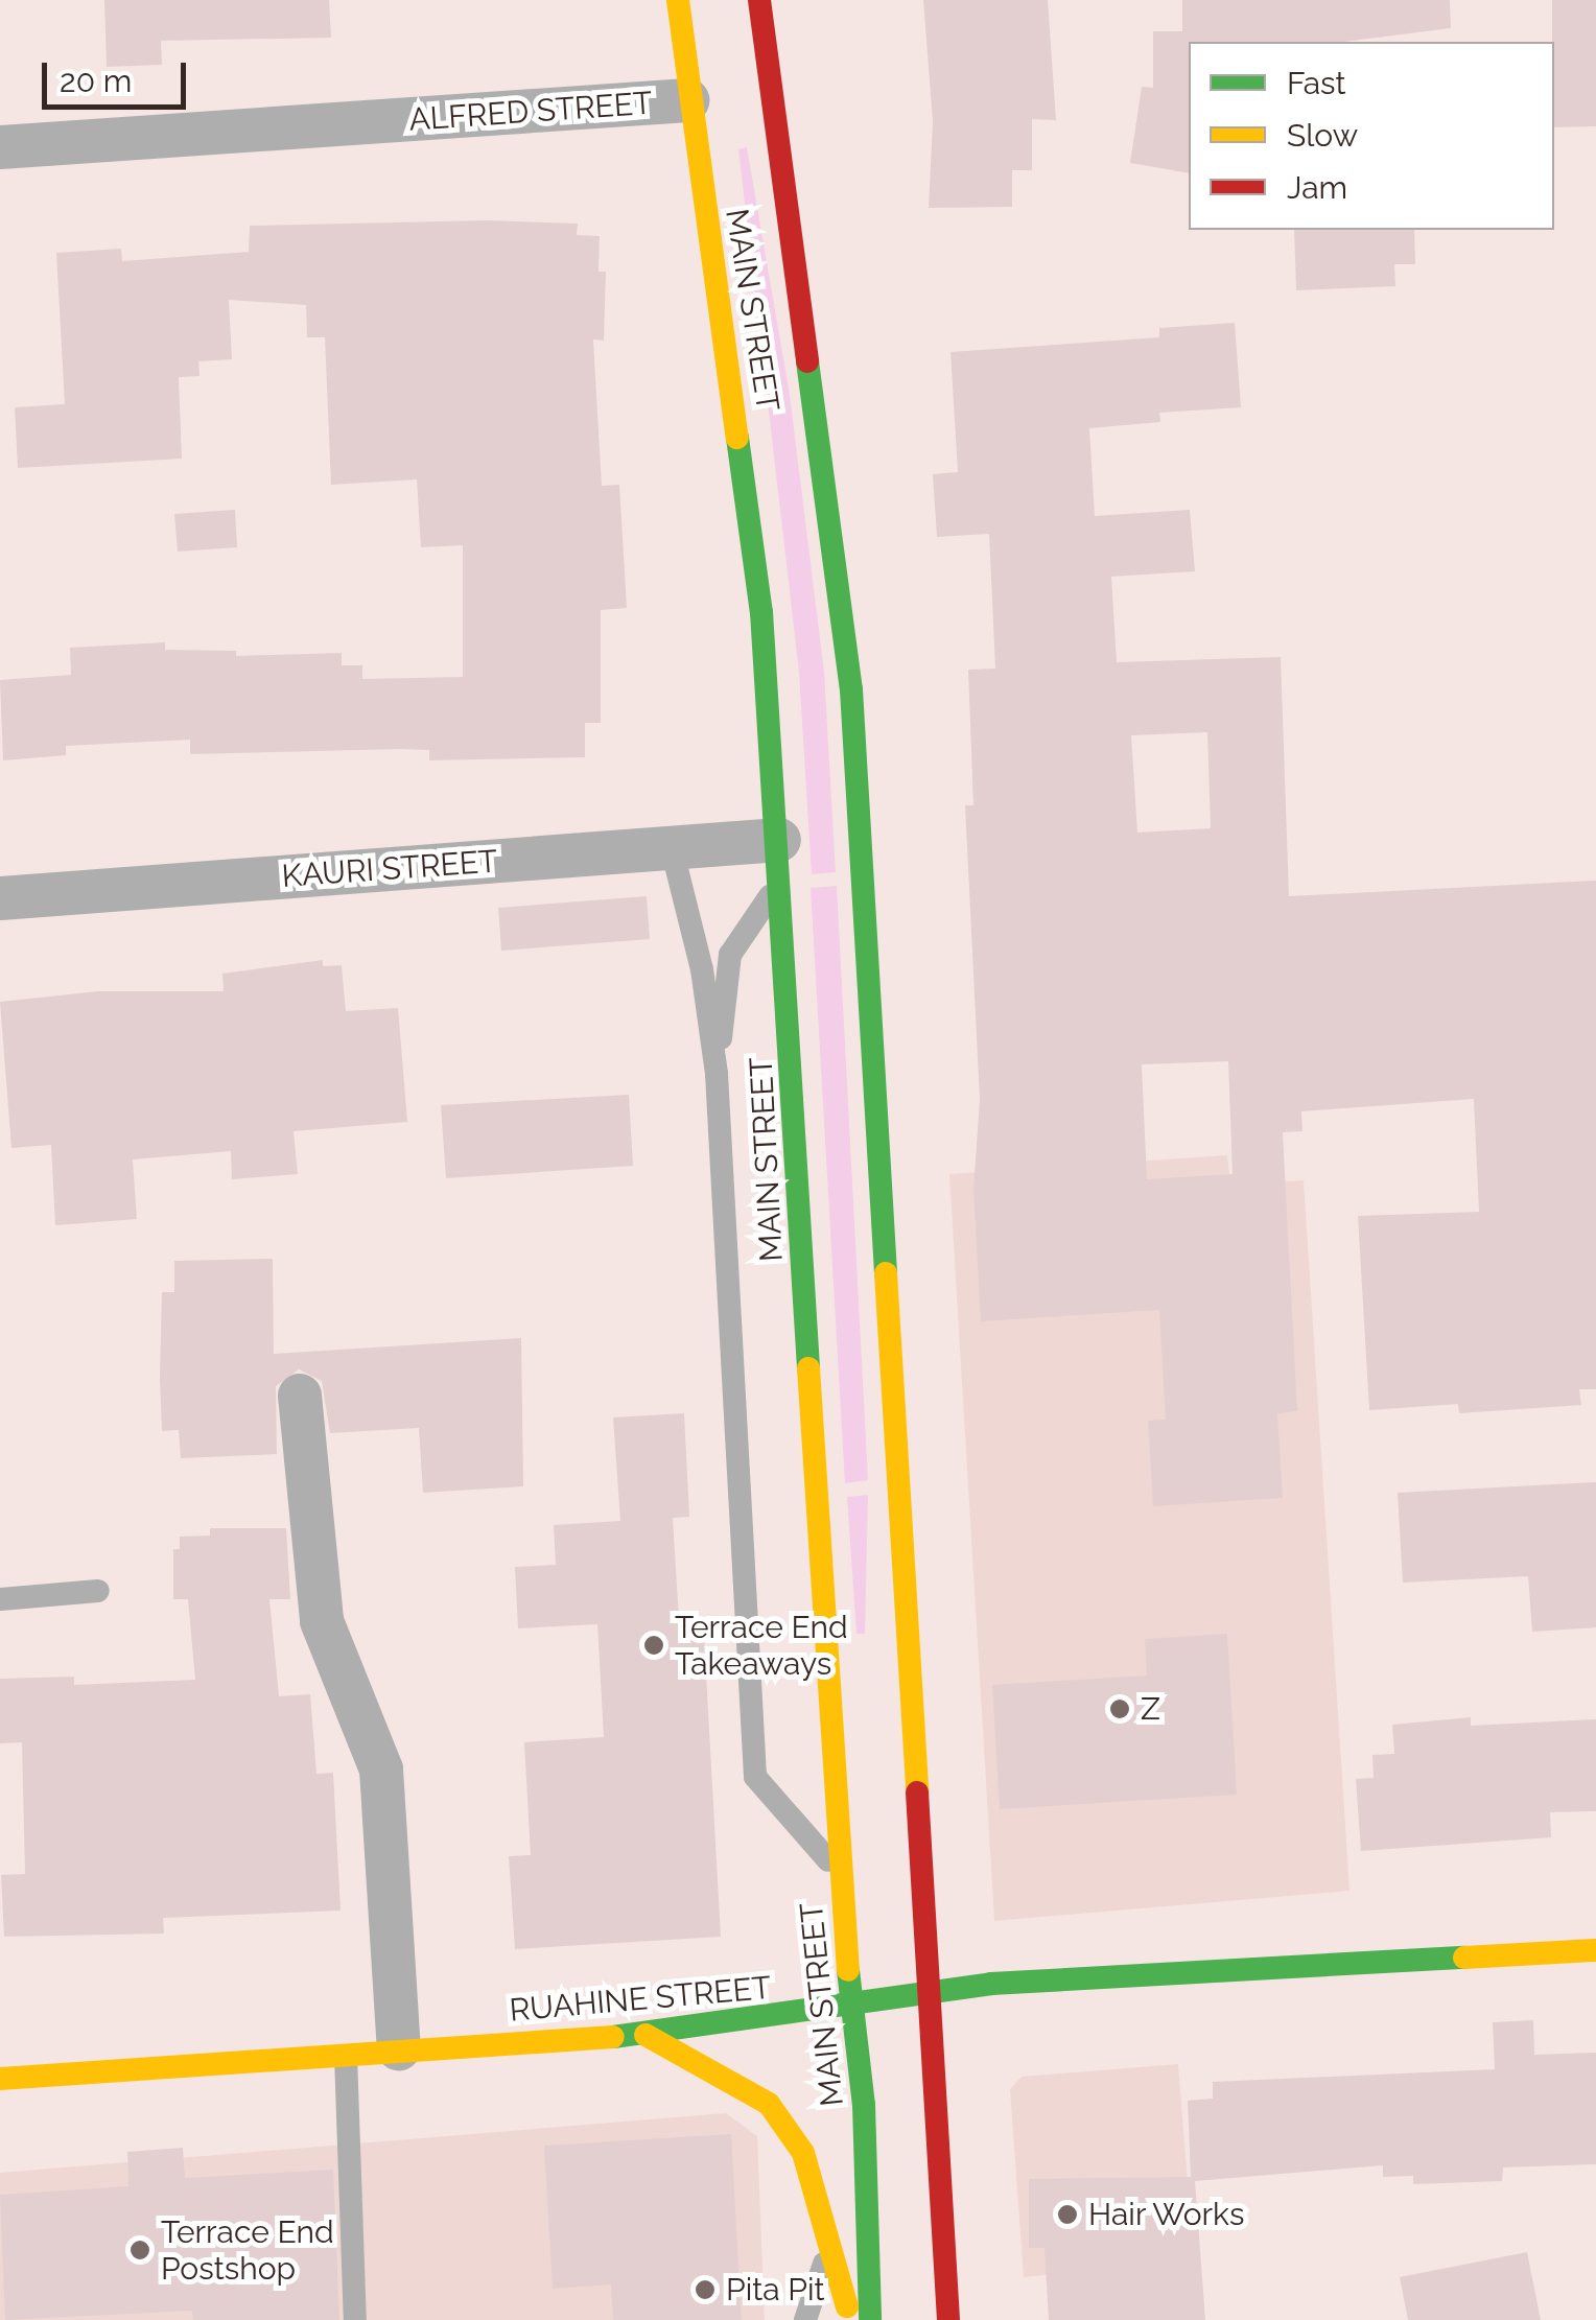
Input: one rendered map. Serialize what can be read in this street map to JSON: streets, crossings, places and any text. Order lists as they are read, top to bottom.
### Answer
{
  "streets": {
    "main road": ["MAIN STREET", "RUAHINE STREET"],
    "street": ["ALFRED STREET", "KAURI STREET"]
  },
  "crossings": [
    ["ALFRED STREET", "MAIN STREET"],
    ["MAIN STREET", "KAURI STREET"],
    ["MAIN STREET", "RUAHINE STREET"]
  ],
  "places": [
    "Terrace End Takeaways",
    "Z",
    "Hair Works",
    "Terrace End Postshop",
    "Pita Pit"
  ],
  "legend": ["Fast", "Slow", "Jam"],
  "scale_bar": "20 m"
}
